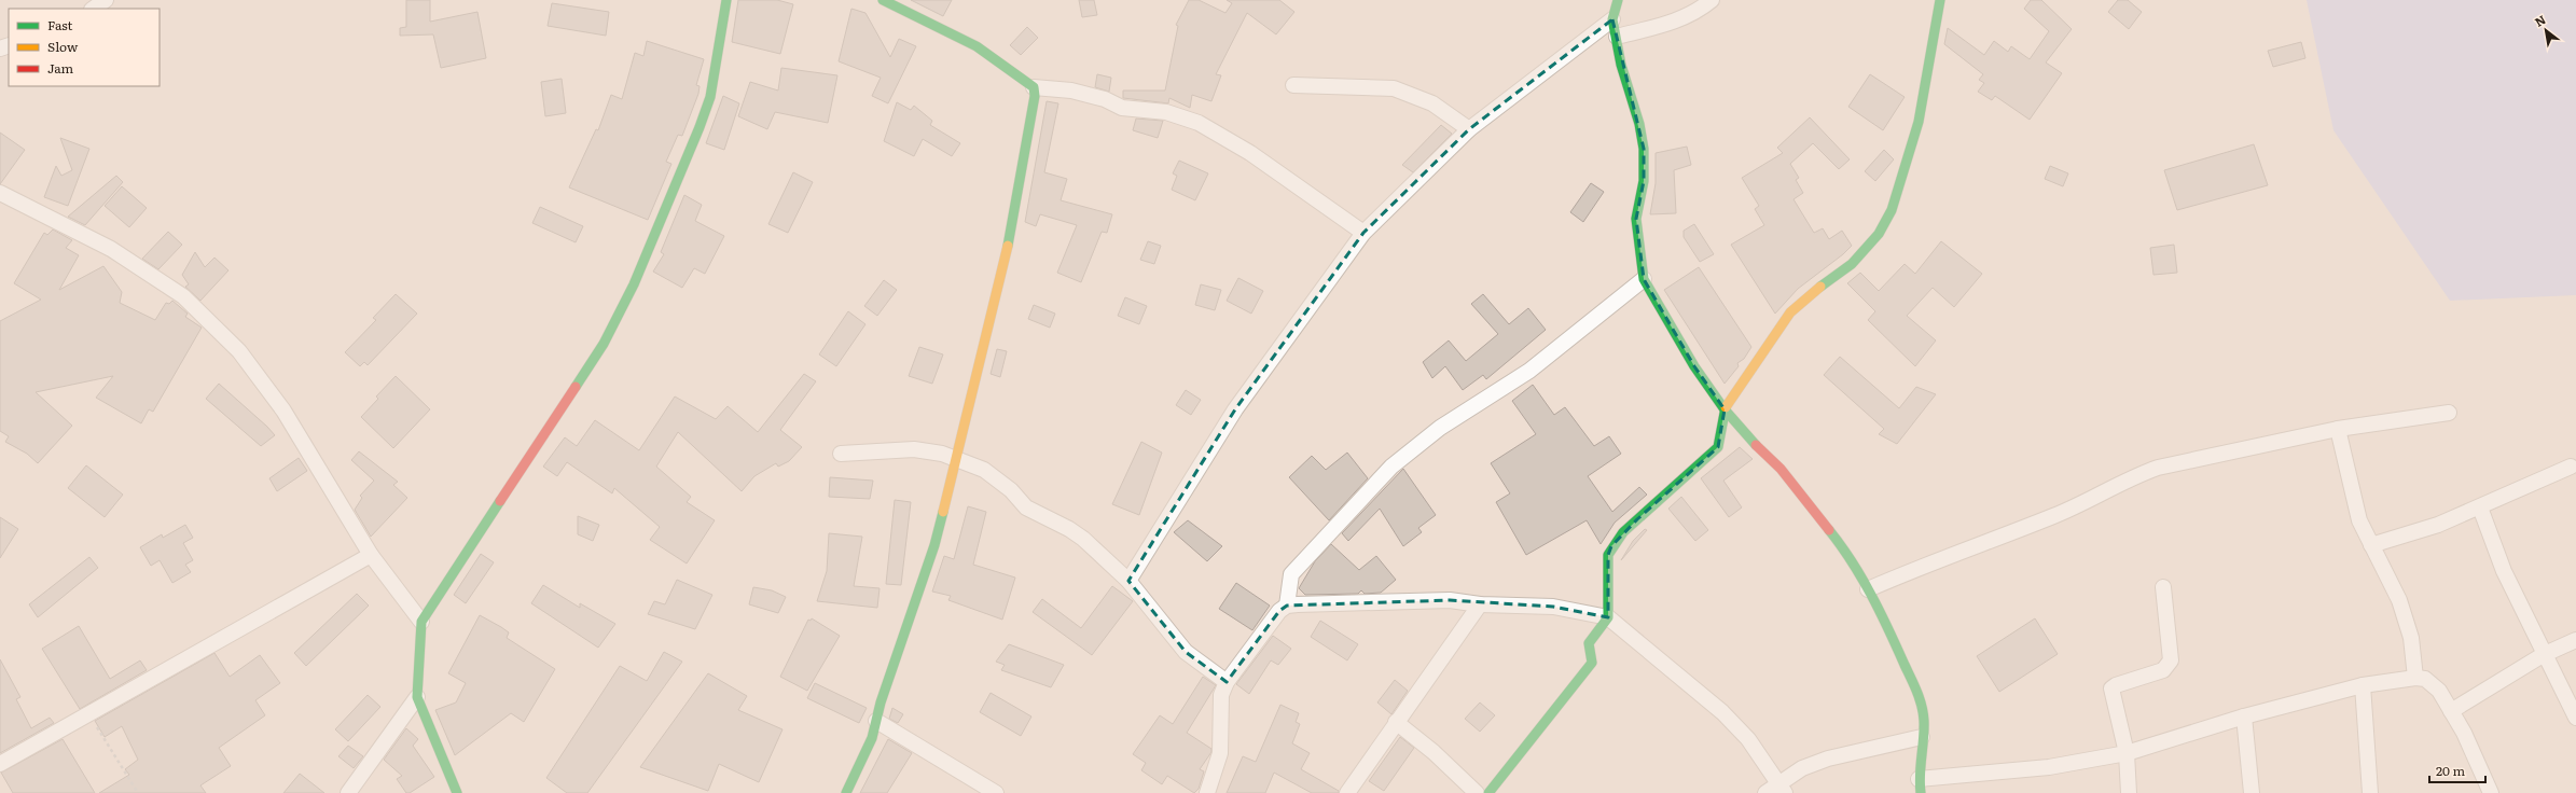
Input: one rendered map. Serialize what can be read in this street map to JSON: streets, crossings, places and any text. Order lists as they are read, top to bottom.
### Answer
{
  "legend": ["Fast", "Slow", "Jam"],
  "scale_bar": "20 m",
  "north": "top left"
}
